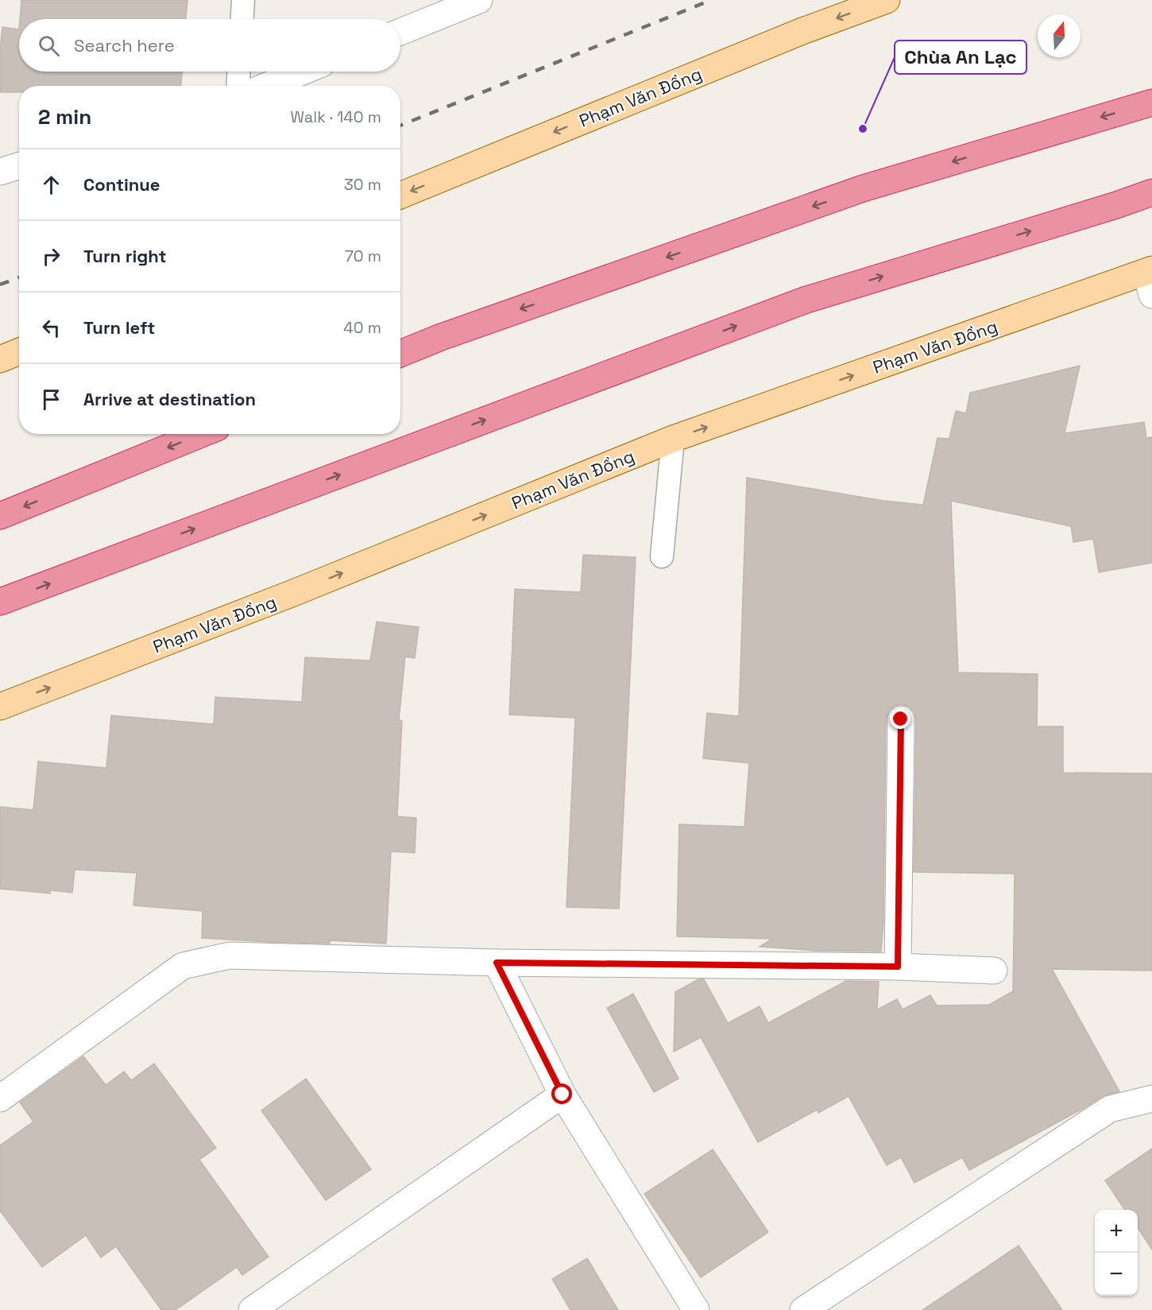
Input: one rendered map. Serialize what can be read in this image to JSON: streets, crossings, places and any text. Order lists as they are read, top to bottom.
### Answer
{
  "streets": {
    "main road": ["Phạm Văn Đồng"]
  },
  "places": ["Chùa An Lạc"],
  "north": "top",
  "page": {
    "search": "Search here",
    "heading": ["2 min", "Walk · 140 m"],
    "list": [
      ["Continue", "30 m"],
      ["Turn right", "70 m"],
      ["Turn left", "40 m"],
      "Arrive at destination"
    ],
    "map_buttons": ["+", "−"]
  }
}
